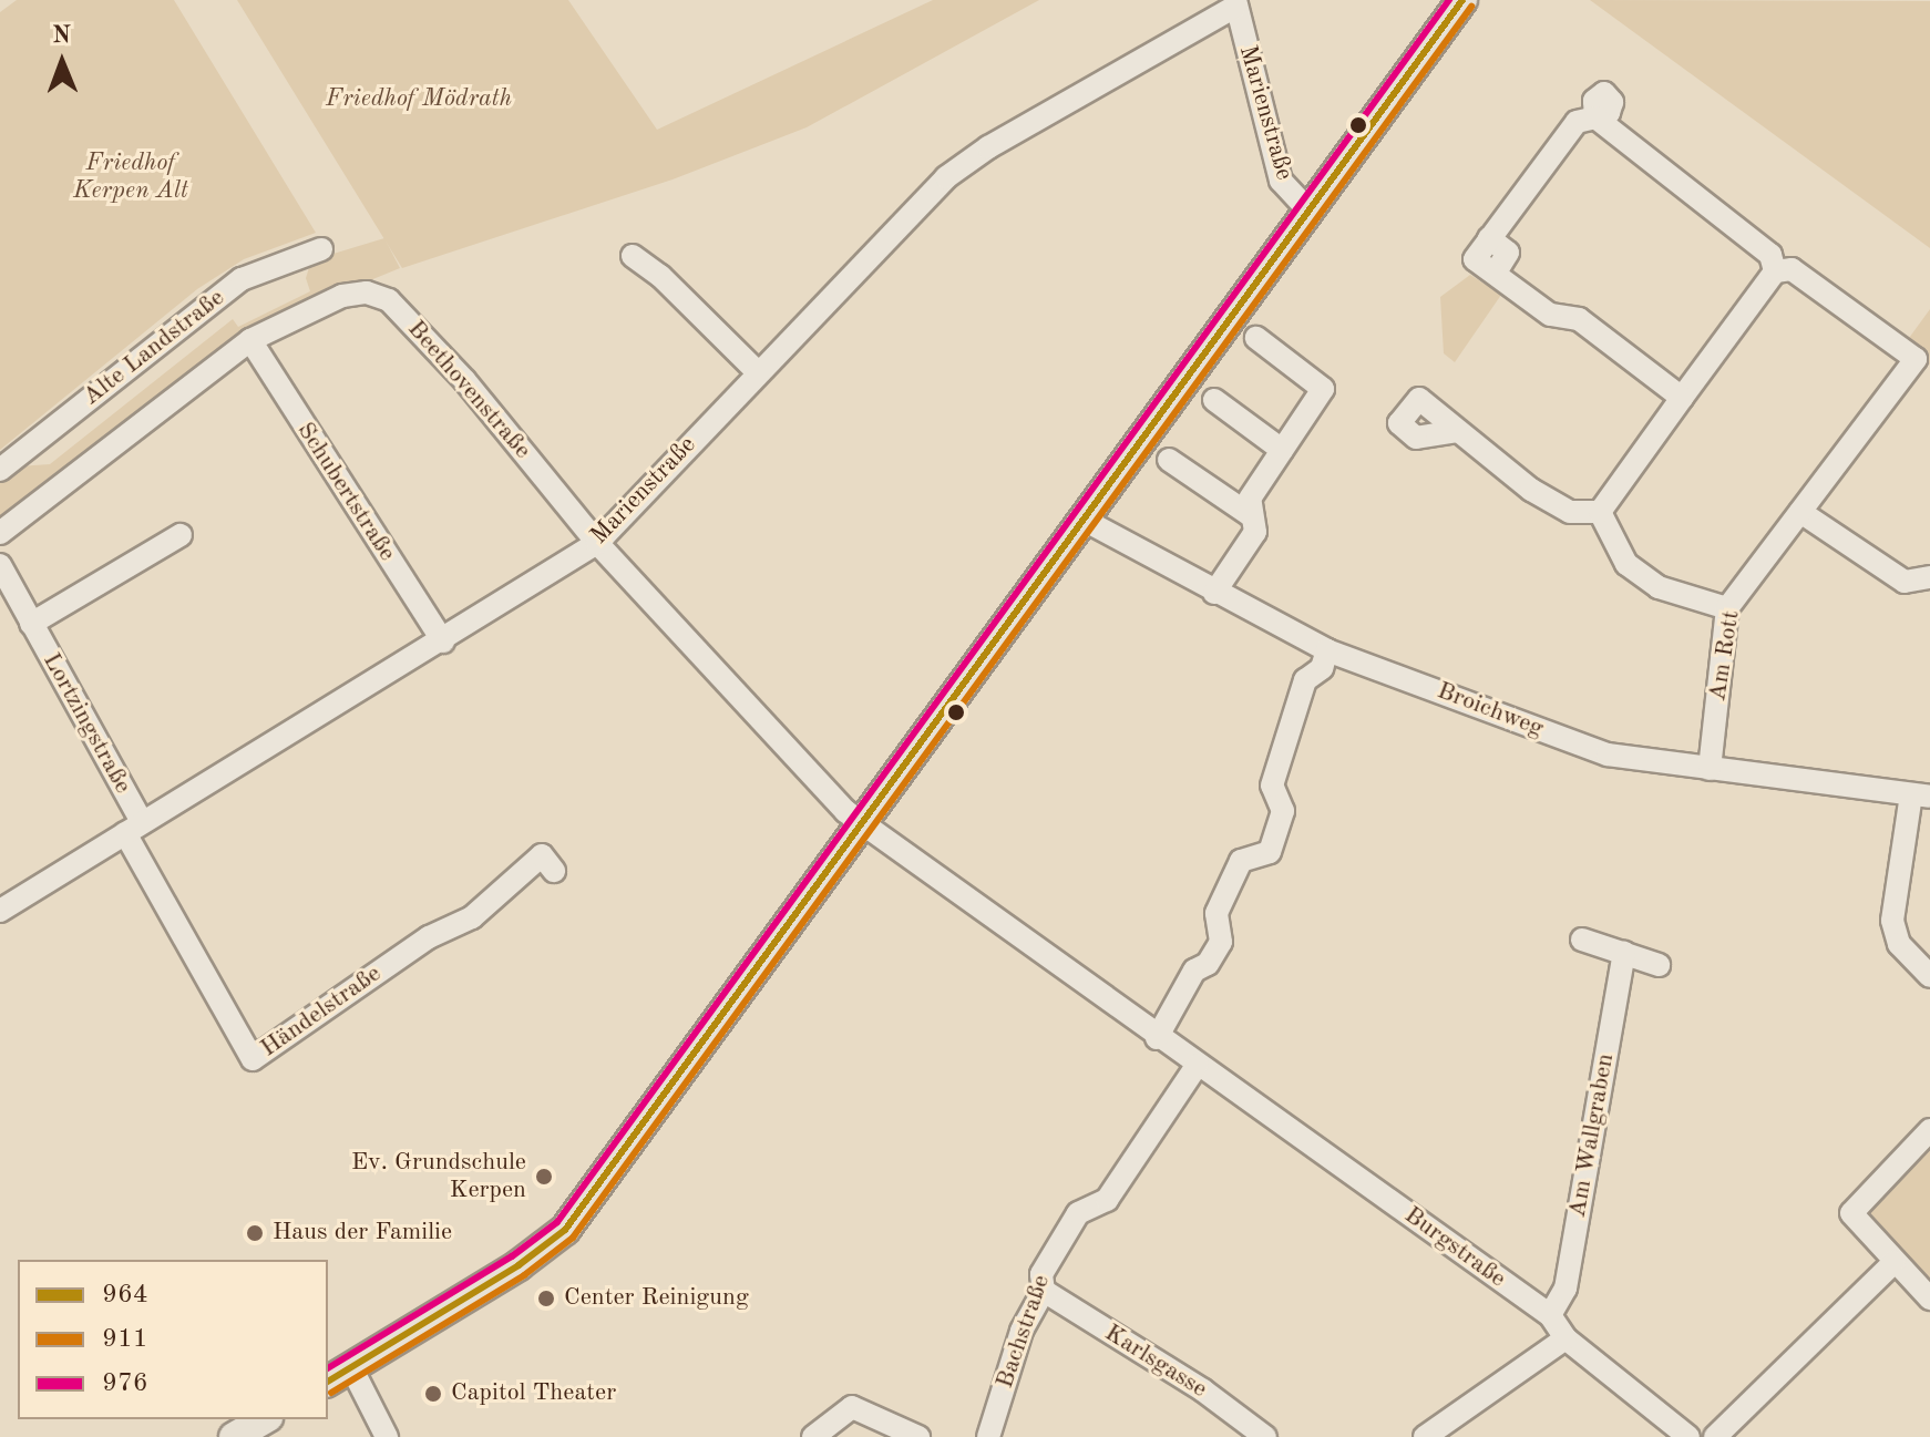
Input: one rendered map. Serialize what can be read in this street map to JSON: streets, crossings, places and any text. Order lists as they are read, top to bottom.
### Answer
{
  "streets": {
    "street": [
      "Marienstraße",
      "Alte Landstraße",
      "Beethovenstraße",
      "Schubertstraße",
      "Am Rott",
      "Broichweg",
      "Lortzingstraße",
      "Händelstraße",
      "Am Wallgraben",
      "Burgstraße",
      "Bachstraße",
      "Karlsgasse"
    ]
  },
  "crossings": [
    ["Marienstraße", "Beethovenstraße"],
    ["Marienstraße", "Schubertstraße"],
    ["Marienstraße", "Lortzingstraße"],
    ["Marienstraße", "Händelstraße"],
    ["Beethovenstraße", "Schubertstraße"],
    ["Beethovenstraße", "Burgstraße"],
    ["Am Rott", "Broichweg"],
    ["Lortzingstraße", "Händelstraße"],
    ["Am Wallgraben", "Burgstraße"],
    ["Burgstraße", "Bachstraße"],
    ["Bachstraße", "Karlsgasse"]
  ],
  "parks": ["Friedhof Mödrath", "Friedhof Kerpen Alt"],
  "places": [
    "Ev. Grundschule Kerpen",
    "Haus der Familie",
    "Center Reinigung",
    "Capitol Theater"
  ],
  "lines": ["transit line 964", "transit line 976", "transit line 911"],
  "legend": ["964", "911", "976"],
  "north": "top"
}
